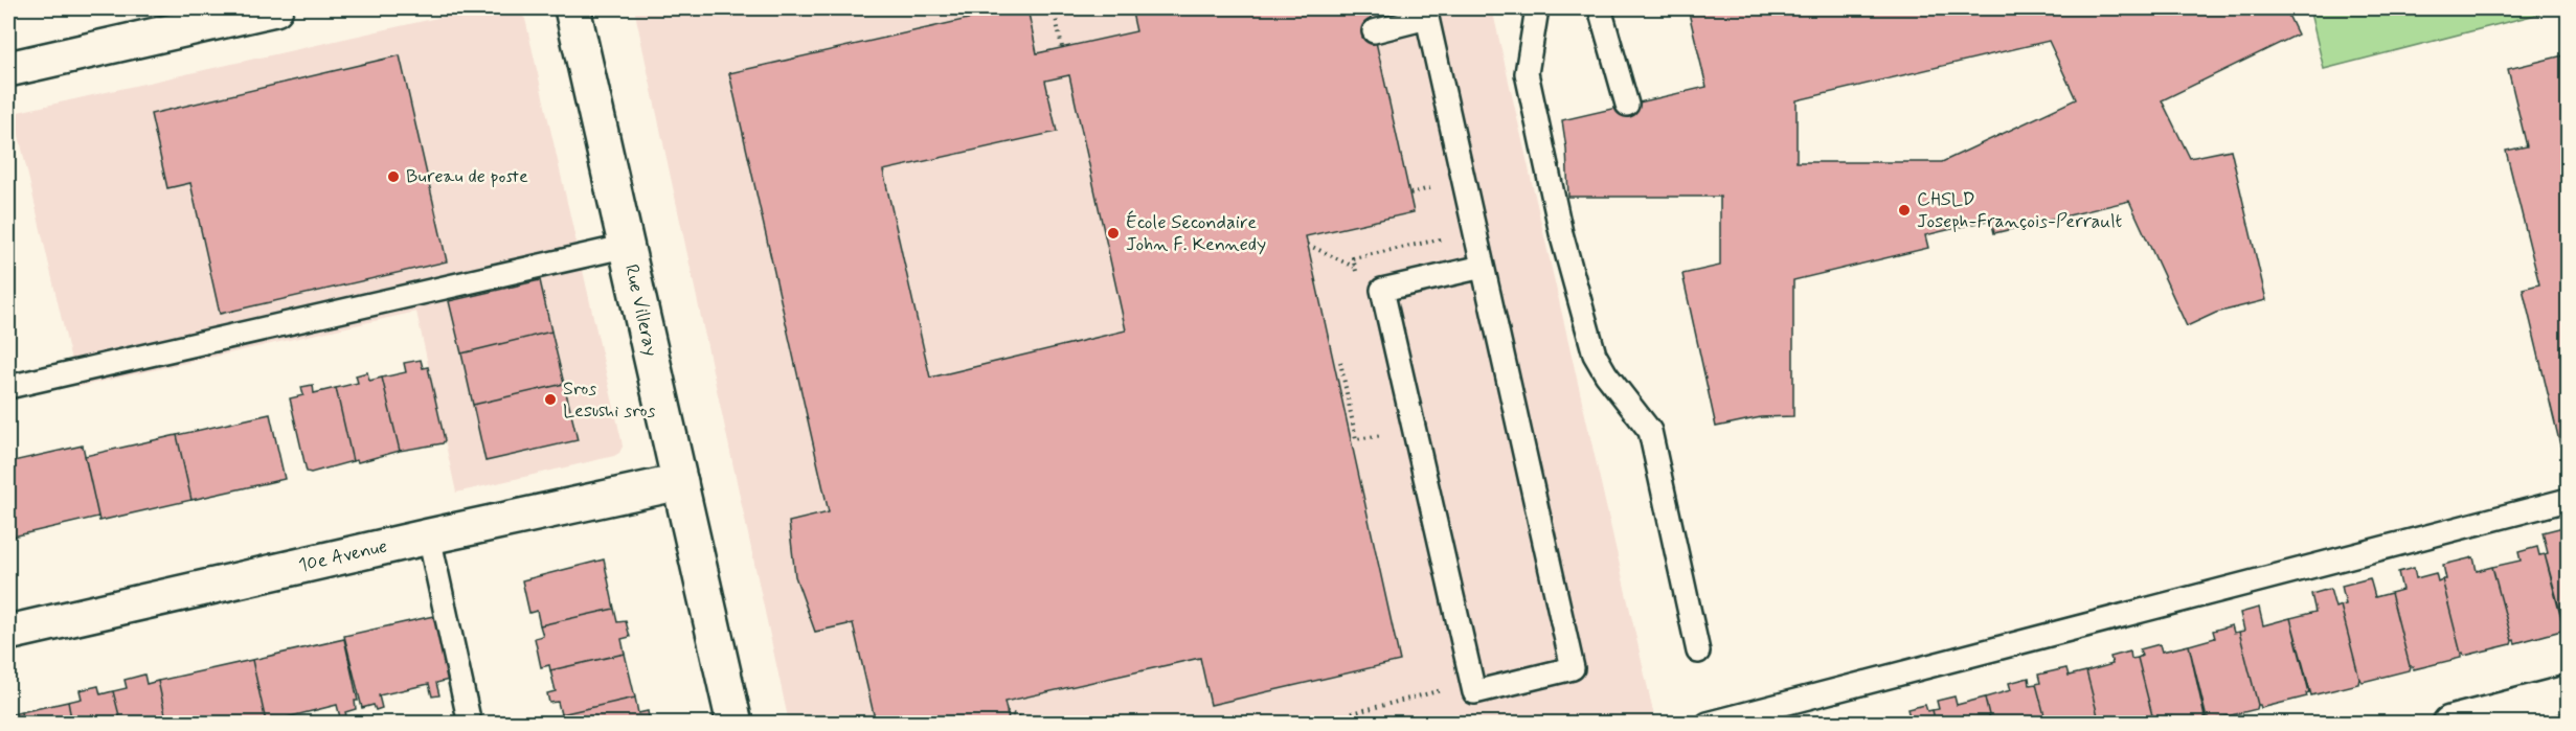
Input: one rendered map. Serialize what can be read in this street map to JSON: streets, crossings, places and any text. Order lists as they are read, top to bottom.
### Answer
{
  "streets": {
    "street": ["Rue Villeray", "10e Avenue"]
  },
  "crossings": [
    ["Rue Villeray", "10e Avenue"]
  ],
  "places": [
    "Bureau de poste",
    "CHSLD Joseph-François-Perrault",
    "École Secondaire John F. Kennedy",
    "Sros Lesushi sros"
  ]
}
